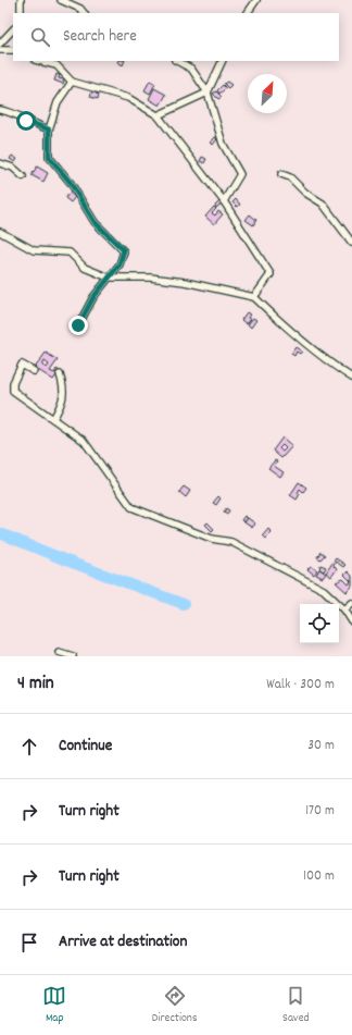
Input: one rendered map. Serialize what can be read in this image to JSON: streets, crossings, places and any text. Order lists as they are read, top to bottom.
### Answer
{
  "north": "top right",
  "page": {
    "search": "Search here",
    "heading": ["4 min", "Walk · 300 m"],
    "list": [
      ["Continue", "30 m"],
      ["Turn right", "170 m"],
      ["Turn right", "100 m"],
      "Arrive at destination"
    ],
    "nav": ["Map", "Directions", "Saved"]
  }
}
